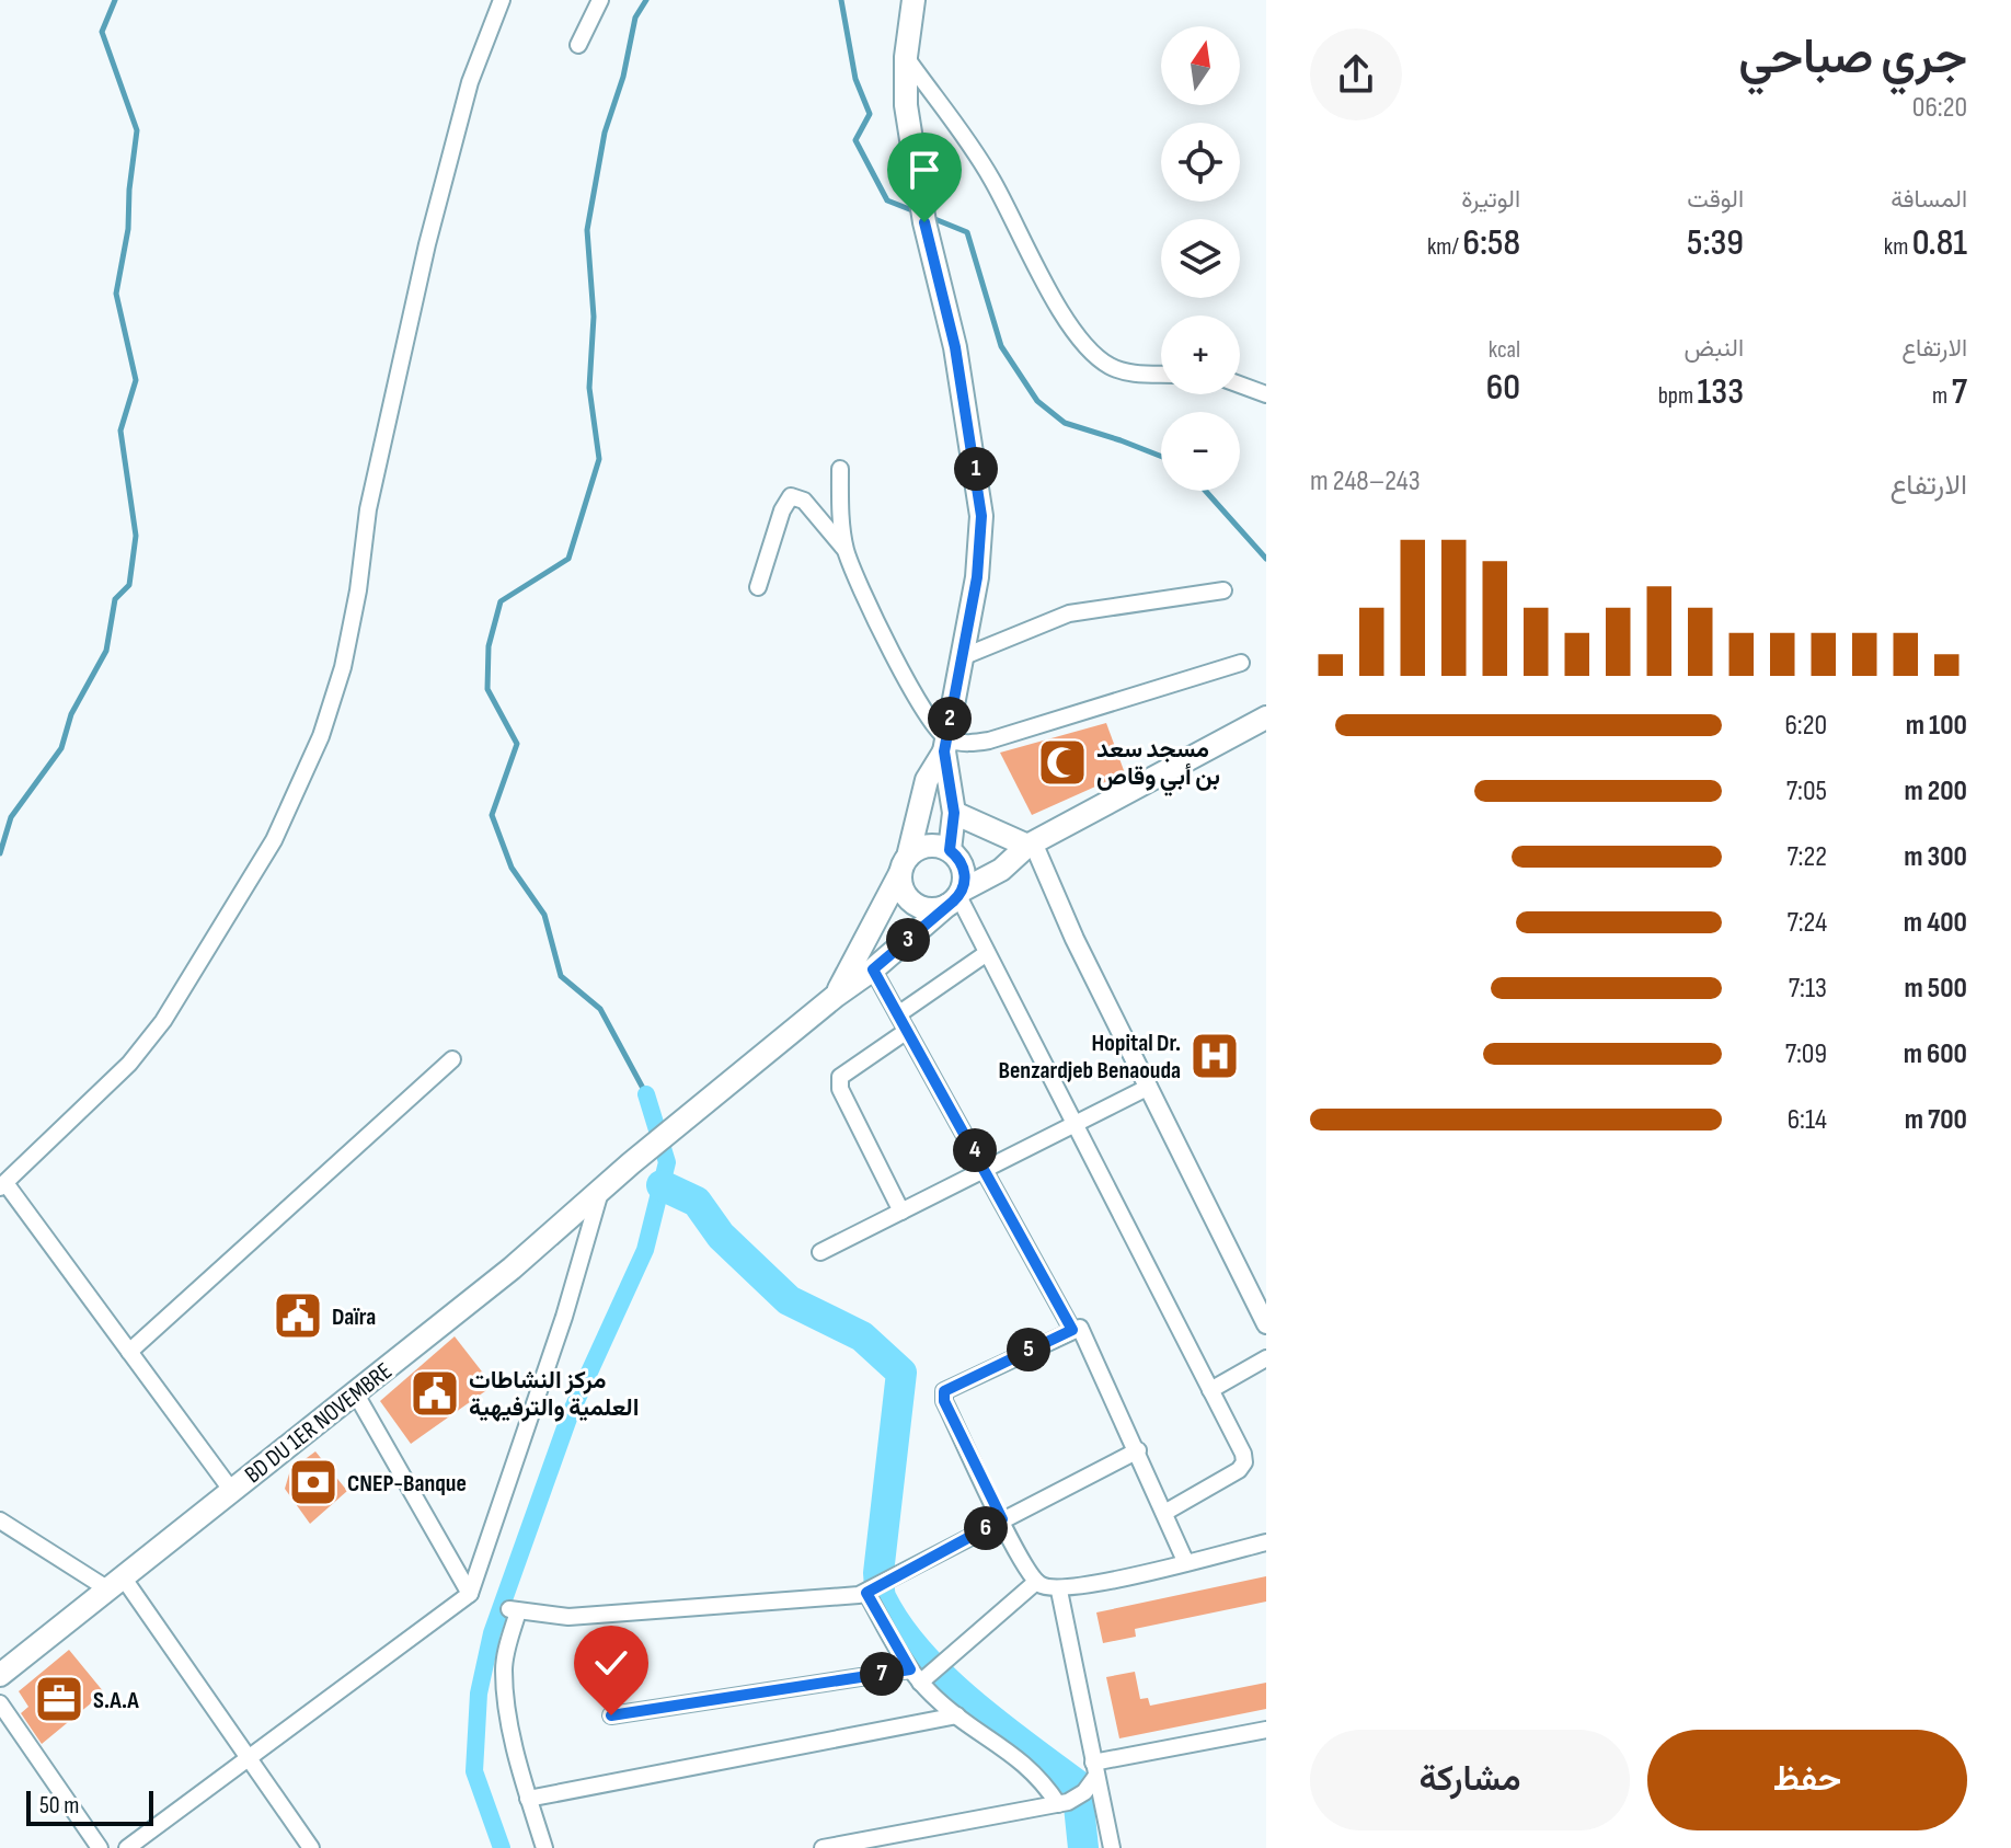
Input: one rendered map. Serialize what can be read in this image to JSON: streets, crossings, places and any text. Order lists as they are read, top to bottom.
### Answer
{
  "streets": {
    "main road": ["BD DU 1ER NOVEMBRE"]
  },
  "places": {
    "mosque": ["مسجد سعد بن أبي وقاص"],
    "hospital": ["Hopital Dr. Benzardjeb Benaouda"],
    "public building": ["Daïra", "مركز النشاطات العلمية والترفيهية"],
    "bank": ["CNEP-Banque"],
    "office": ["S.A.A"]
  },
  "scale_bar": "50 m",
  "north": "top",
  "page": {
    "heading": ["جري صباحي", "06:20"],
    "map_buttons": ["+", "−"],
    "stats": [
      ["المسافة", "0.81 km"],
      ["الوقت", "5:39"],
      ["الوتيرة", "6:58 /km"],
      ["الارتفاع", "7 m"],
      ["النبض", "133 bpm"],
      ["kcal", "60"]
    ],
    "chart": ["الارتفاع", "243–248 m"],
    "pins": [
      "1",
      "2",
      "3",
      "4",
      "5",
      "6",
      "7"
    ],
    "list": [
      {
        "name": "100 m",
        "note": "6:20"
      },
      {
        "name": "200 m",
        "note": "7:05"
      },
      {
        "name": "300 m",
        "note": "7:22"
      },
      {
        "name": "400 m",
        "note": "7:24"
      },
      {
        "name": "500 m",
        "note": "7:13"
      },
      {
        "name": "600 m",
        "note": "7:09"
      },
      {
        "name": "700 m",
        "note": "6:14"
      }
    ],
    "buttons": ["حفظ", "مشاركة"],
    "scale": "50 m"
  }
}
